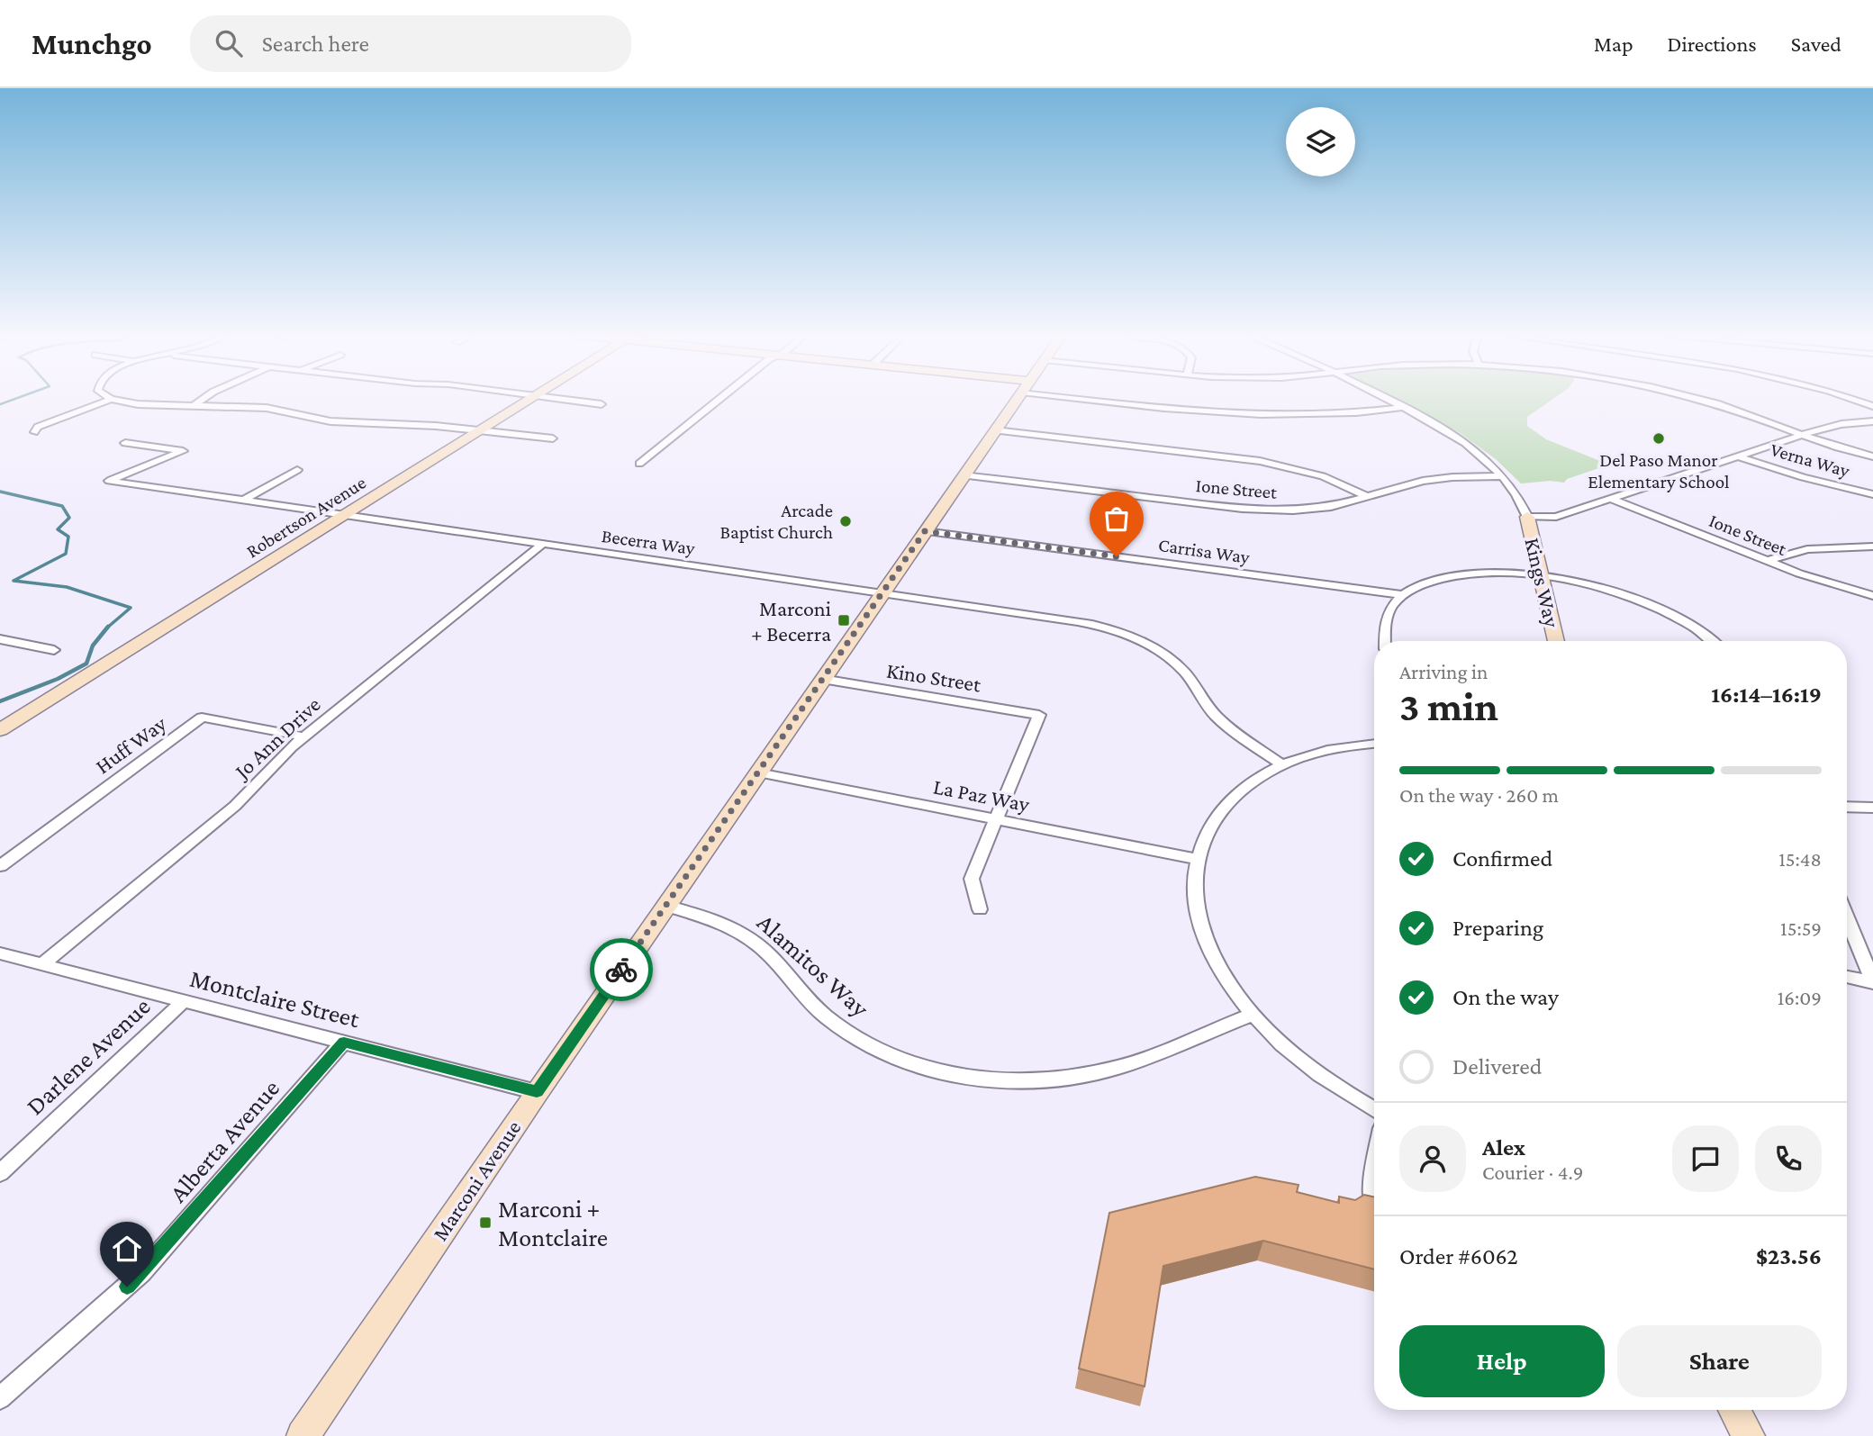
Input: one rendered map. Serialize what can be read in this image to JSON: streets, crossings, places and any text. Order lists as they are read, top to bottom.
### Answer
{
  "streets": {
    "street": [
      "Verna Way",
      "Ione Street",
      "Robertson Avenue",
      "Becerra Way",
      "Carrisa Way",
      "Kings Way",
      "Kino Street",
      "Jo Ann Drive",
      "Huff Way",
      "La Paz Way",
      "Alamitos Way",
      "Montclaire Street",
      "Darlene Avenue",
      "Alberta Avenue",
      "Marconi Avenue"
    ]
  },
  "crossings": [
    ["Ione Street", "Marconi Avenue"],
    ["Robertson Avenue", "Becerra Way"],
    ["Becerra Way", "Jo Ann Drive"],
    ["Becerra Way", "Marconi Avenue"],
    ["Carrisa Way", "Marconi Avenue"],
    ["Kino Street", "La Paz Way"],
    ["Kino Street", "Marconi Avenue"],
    ["Jo Ann Drive", "Huff Way"],
    ["Jo Ann Drive", "Montclaire Street"],
    ["La Paz Way", "Marconi Avenue"],
    ["Alamitos Way", "Marconi Avenue"],
    ["Montclaire Street", "Darlene Avenue"],
    ["Montclaire Street", "Alberta Avenue"],
    ["Montclaire Street", "Marconi Avenue"]
  ],
  "places": {
    "other": ["Del Paso Manor Elementary School", "Arcade Baptist Church"],
    "transit": ["Marconi + Becerra", "Marconi + Montclaire"]
  },
  "page": {
    "header": "Munchgo",
    "search": "Search here",
    "nav": ["Map", "Directions", "Saved"],
    "heading": ["3 min", "Arriving in", "16:14–16:19"],
    "panel": [
      "Alex",
      "Courier · 4.9",
      "Order #6062",
      "$23.56"
    ],
    "bar": "On the way · 260 m",
    "list": [
      ["Confirmed", "15:48"],
      ["Preparing", "15:59"],
      ["On the way", "16:09"],
      "Delivered"
    ],
    "buttons": ["Help", "Share"]
  }
}
